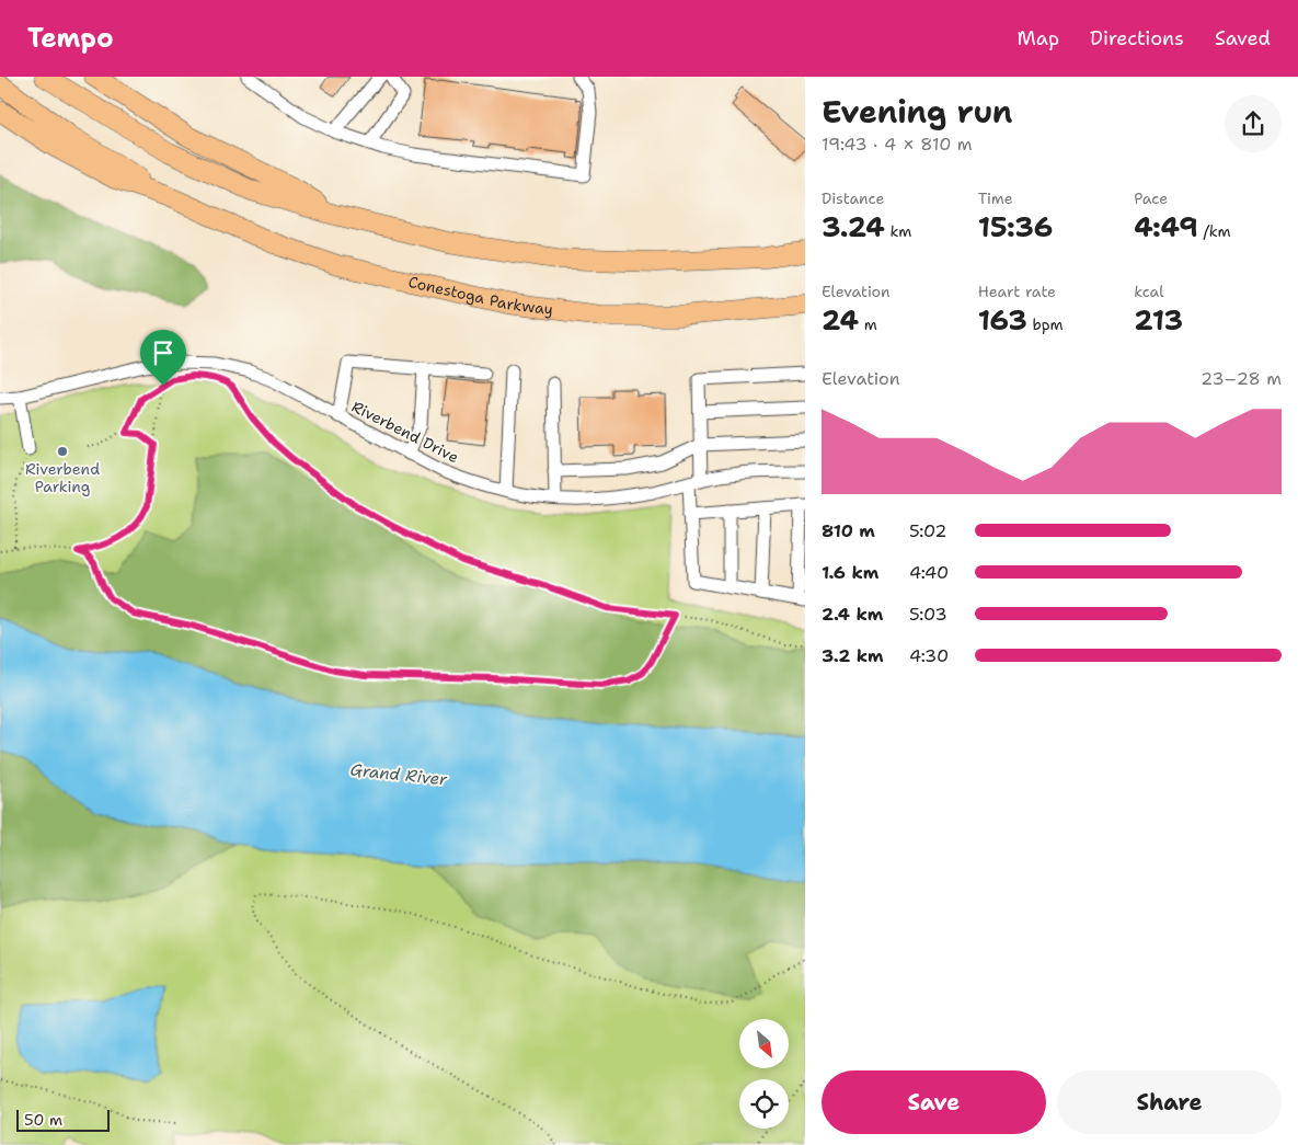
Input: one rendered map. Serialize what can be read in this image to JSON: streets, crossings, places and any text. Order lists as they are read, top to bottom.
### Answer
{
  "streets": {
    "highway": ["Conestoga Parkway"],
    "street": ["Riverbend Drive"]
  },
  "water": ["Grand River"],
  "places": ["Riverbend Parking"],
  "scale_bar": "50 m",
  "north": "bottom right",
  "page": {
    "header": "Tempo",
    "nav": ["Map", "Directions", "Saved"],
    "heading": ["Evening run", "19:43 · 4 × 810 m"],
    "stats": [
      ["Distance", "3.24 km"],
      ["Time", "15:36"],
      ["Pace", "4:49 /km"],
      ["Elevation", "24 m"],
      ["Heart rate", "163 bpm"],
      ["kcal", "213"]
    ],
    "chart": ["Elevation", "23–28 m"],
    "list": [
      {
        "name": "810 m",
        "note": "5:02"
      },
      {
        "name": "1.6 km",
        "note": "4:40"
      },
      {
        "name": "2.4 km",
        "note": "5:03"
      },
      {
        "name": "3.2 km",
        "note": "4:30"
      }
    ],
    "buttons": ["Save", "Share"],
    "scale": "50 m"
  }
}
